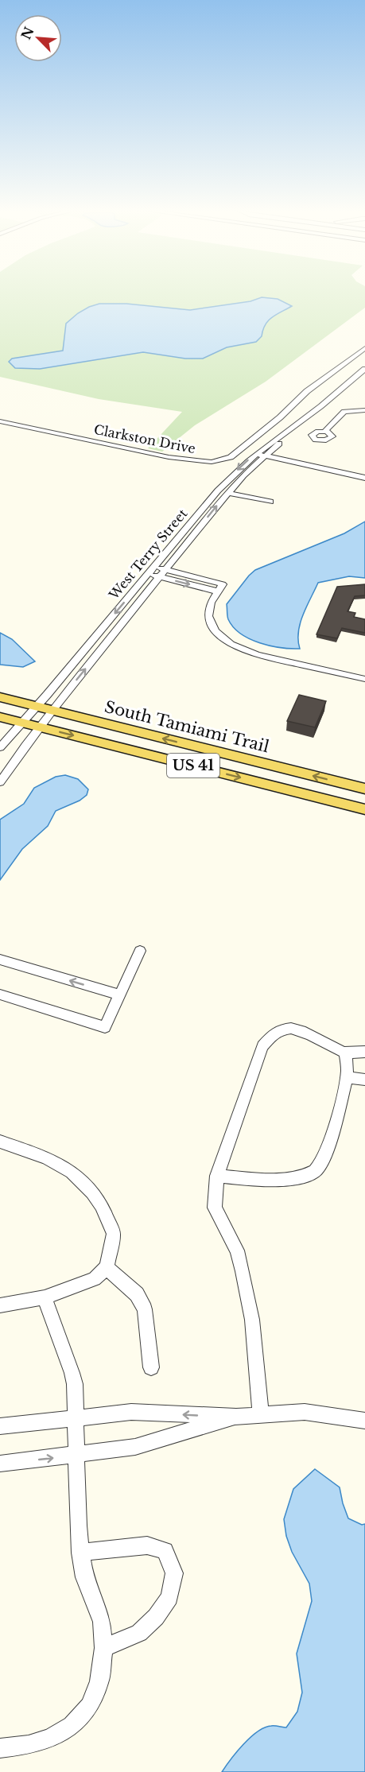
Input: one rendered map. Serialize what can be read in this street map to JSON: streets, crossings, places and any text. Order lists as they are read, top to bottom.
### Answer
{
  "streets": {
    "main road": ["South Tamiami Trail", "US 41"],
    "street": ["Clarkston Drive", "West Terry Street"]
  },
  "crossings": [
    ["West Terry Street", "South Tamiami Trail"],
    ["West Terry Street", "US 41"]
  ],
  "north": "top left"
}
